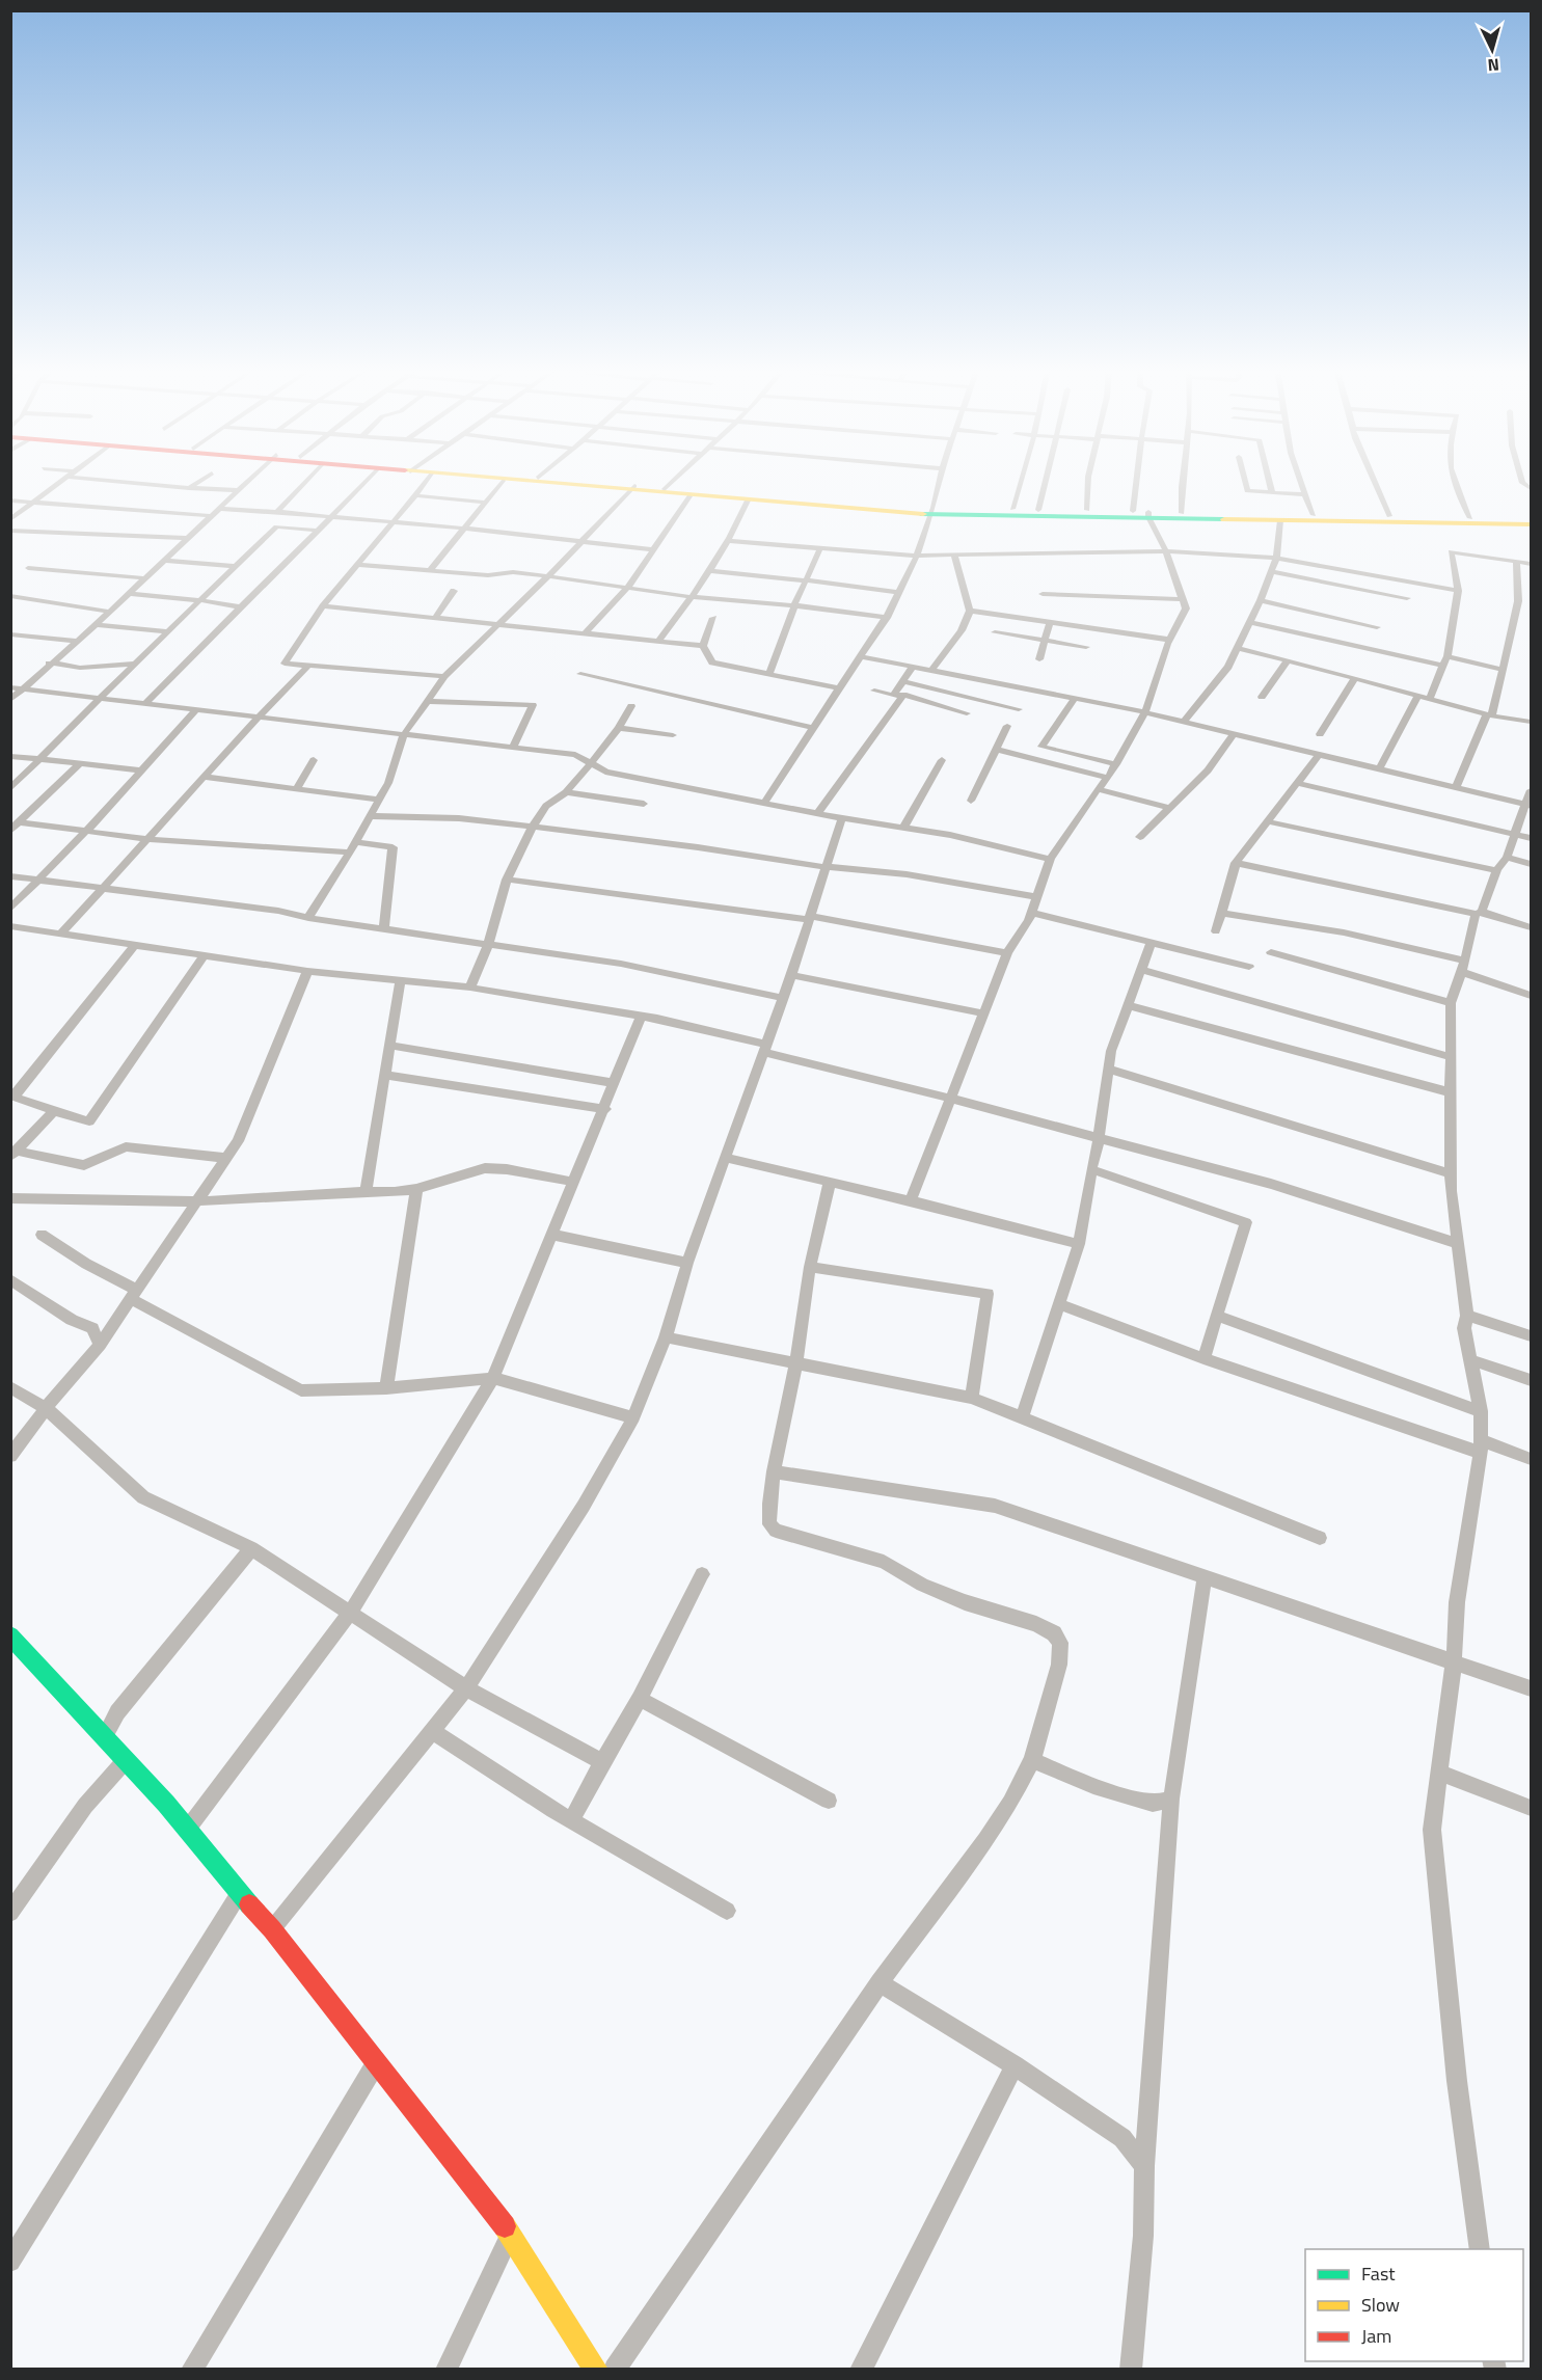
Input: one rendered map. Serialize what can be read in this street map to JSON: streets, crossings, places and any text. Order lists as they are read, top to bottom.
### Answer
{
  "legend": ["Fast", "Slow", "Jam"],
  "north": "bottom"
}
